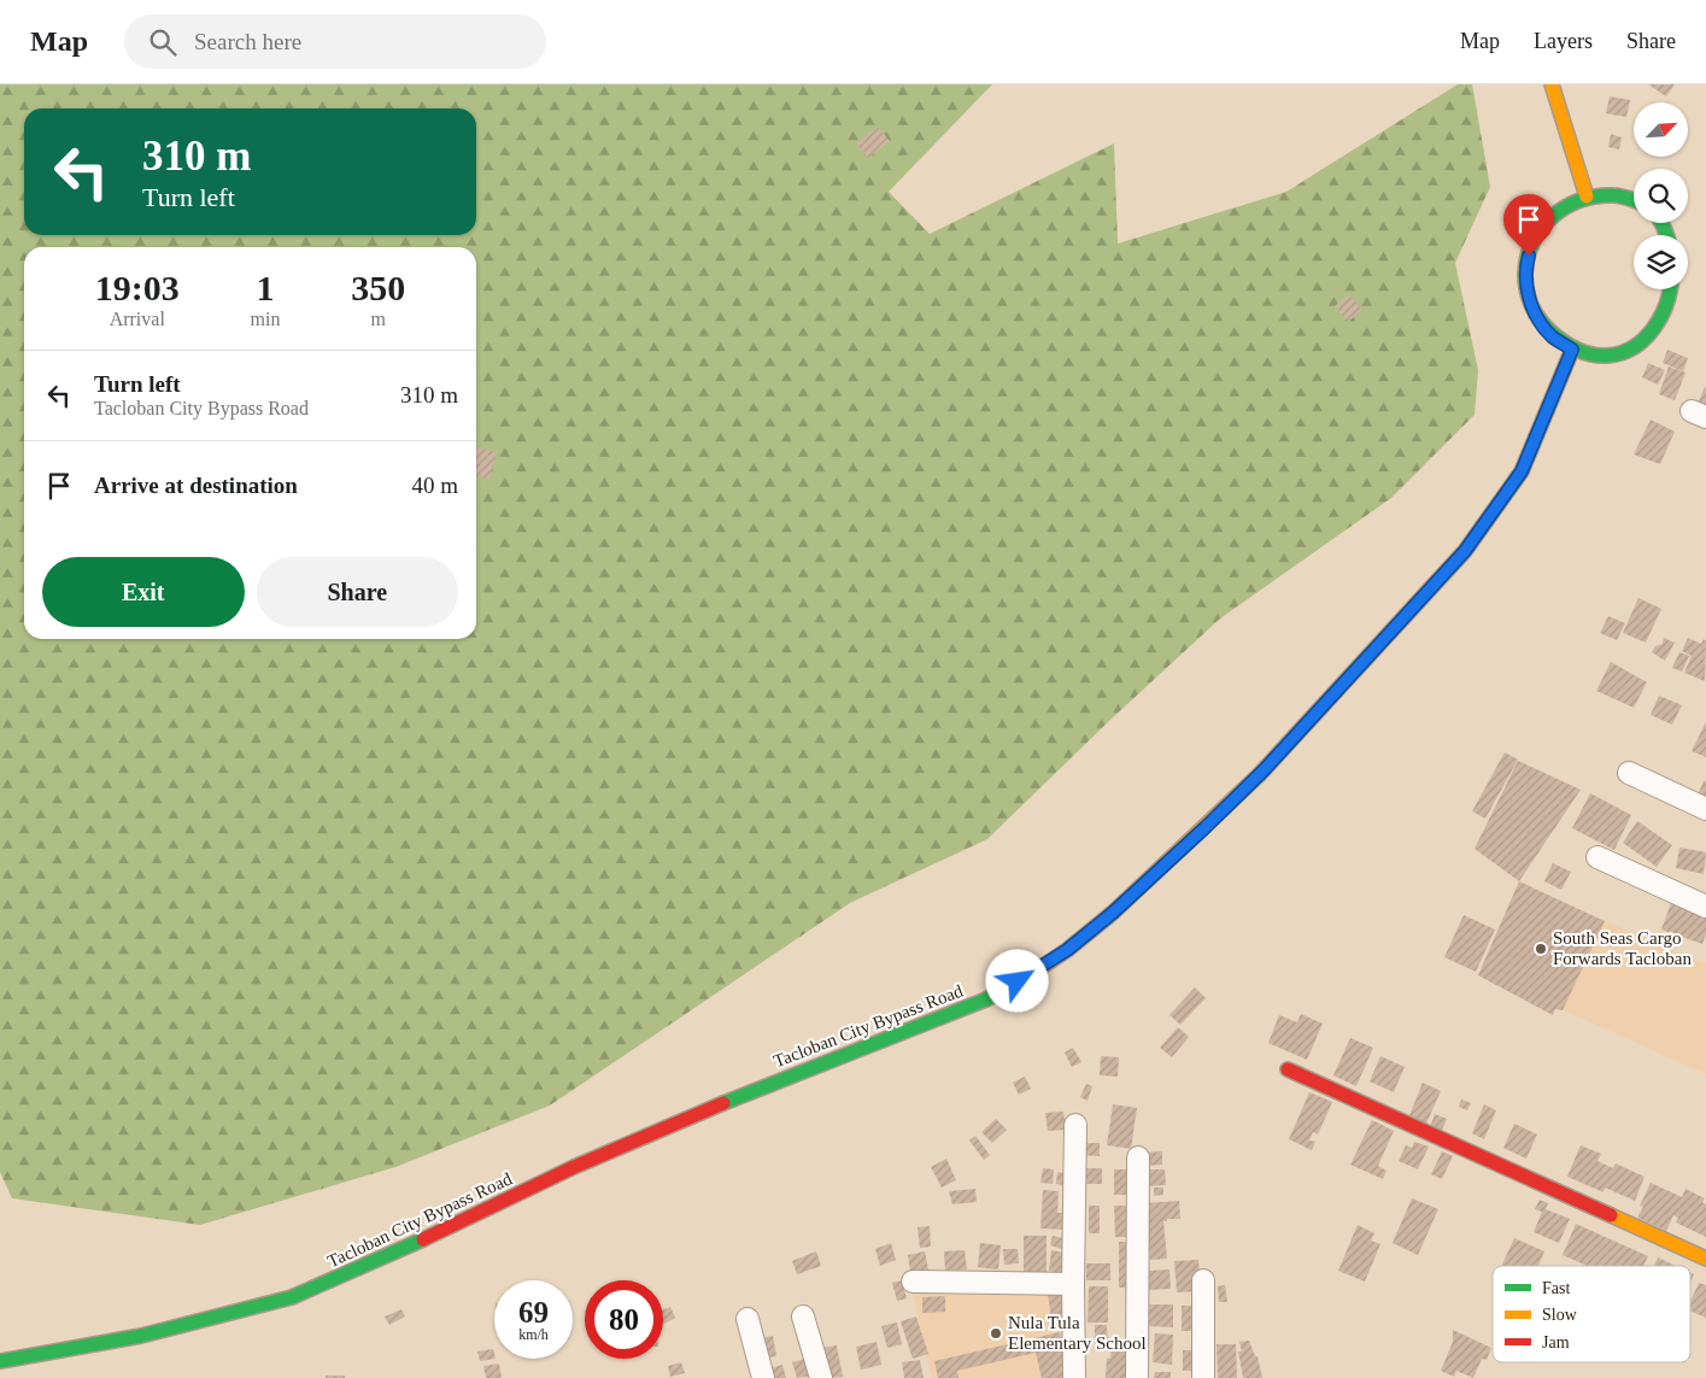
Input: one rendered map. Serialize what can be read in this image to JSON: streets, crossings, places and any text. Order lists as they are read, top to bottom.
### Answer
{
  "streets": {
    "main road": ["Tacloban City Bypass Road"]
  },
  "places": ["South Seas Cargo Forwards Tacloban", "Nula Tula Elementary School"],
  "legend": ["Fast", "Slow", "Jam"],
  "north": "top right",
  "page": {
    "header": "Map",
    "search": "Search here",
    "nav": ["Map", "Layers", "Share"],
    "turn": ["310 m", "Turn left"],
    "eta": [
      "19:03",
      "Arrival",
      "1",
      "min",
      "350",
      "m"
    ],
    "list": [
      {
        "name": "Turn left",
        "note": "Tacloban City Bypass Road",
        "value": "310 m"
      },
      {
        "name": "Arrive at destination",
        "value": "40 m"
      }
    ],
    "buttons": ["Exit", "Share"],
    "speed": "69 km/h",
    "limit": "80"
  }
}
